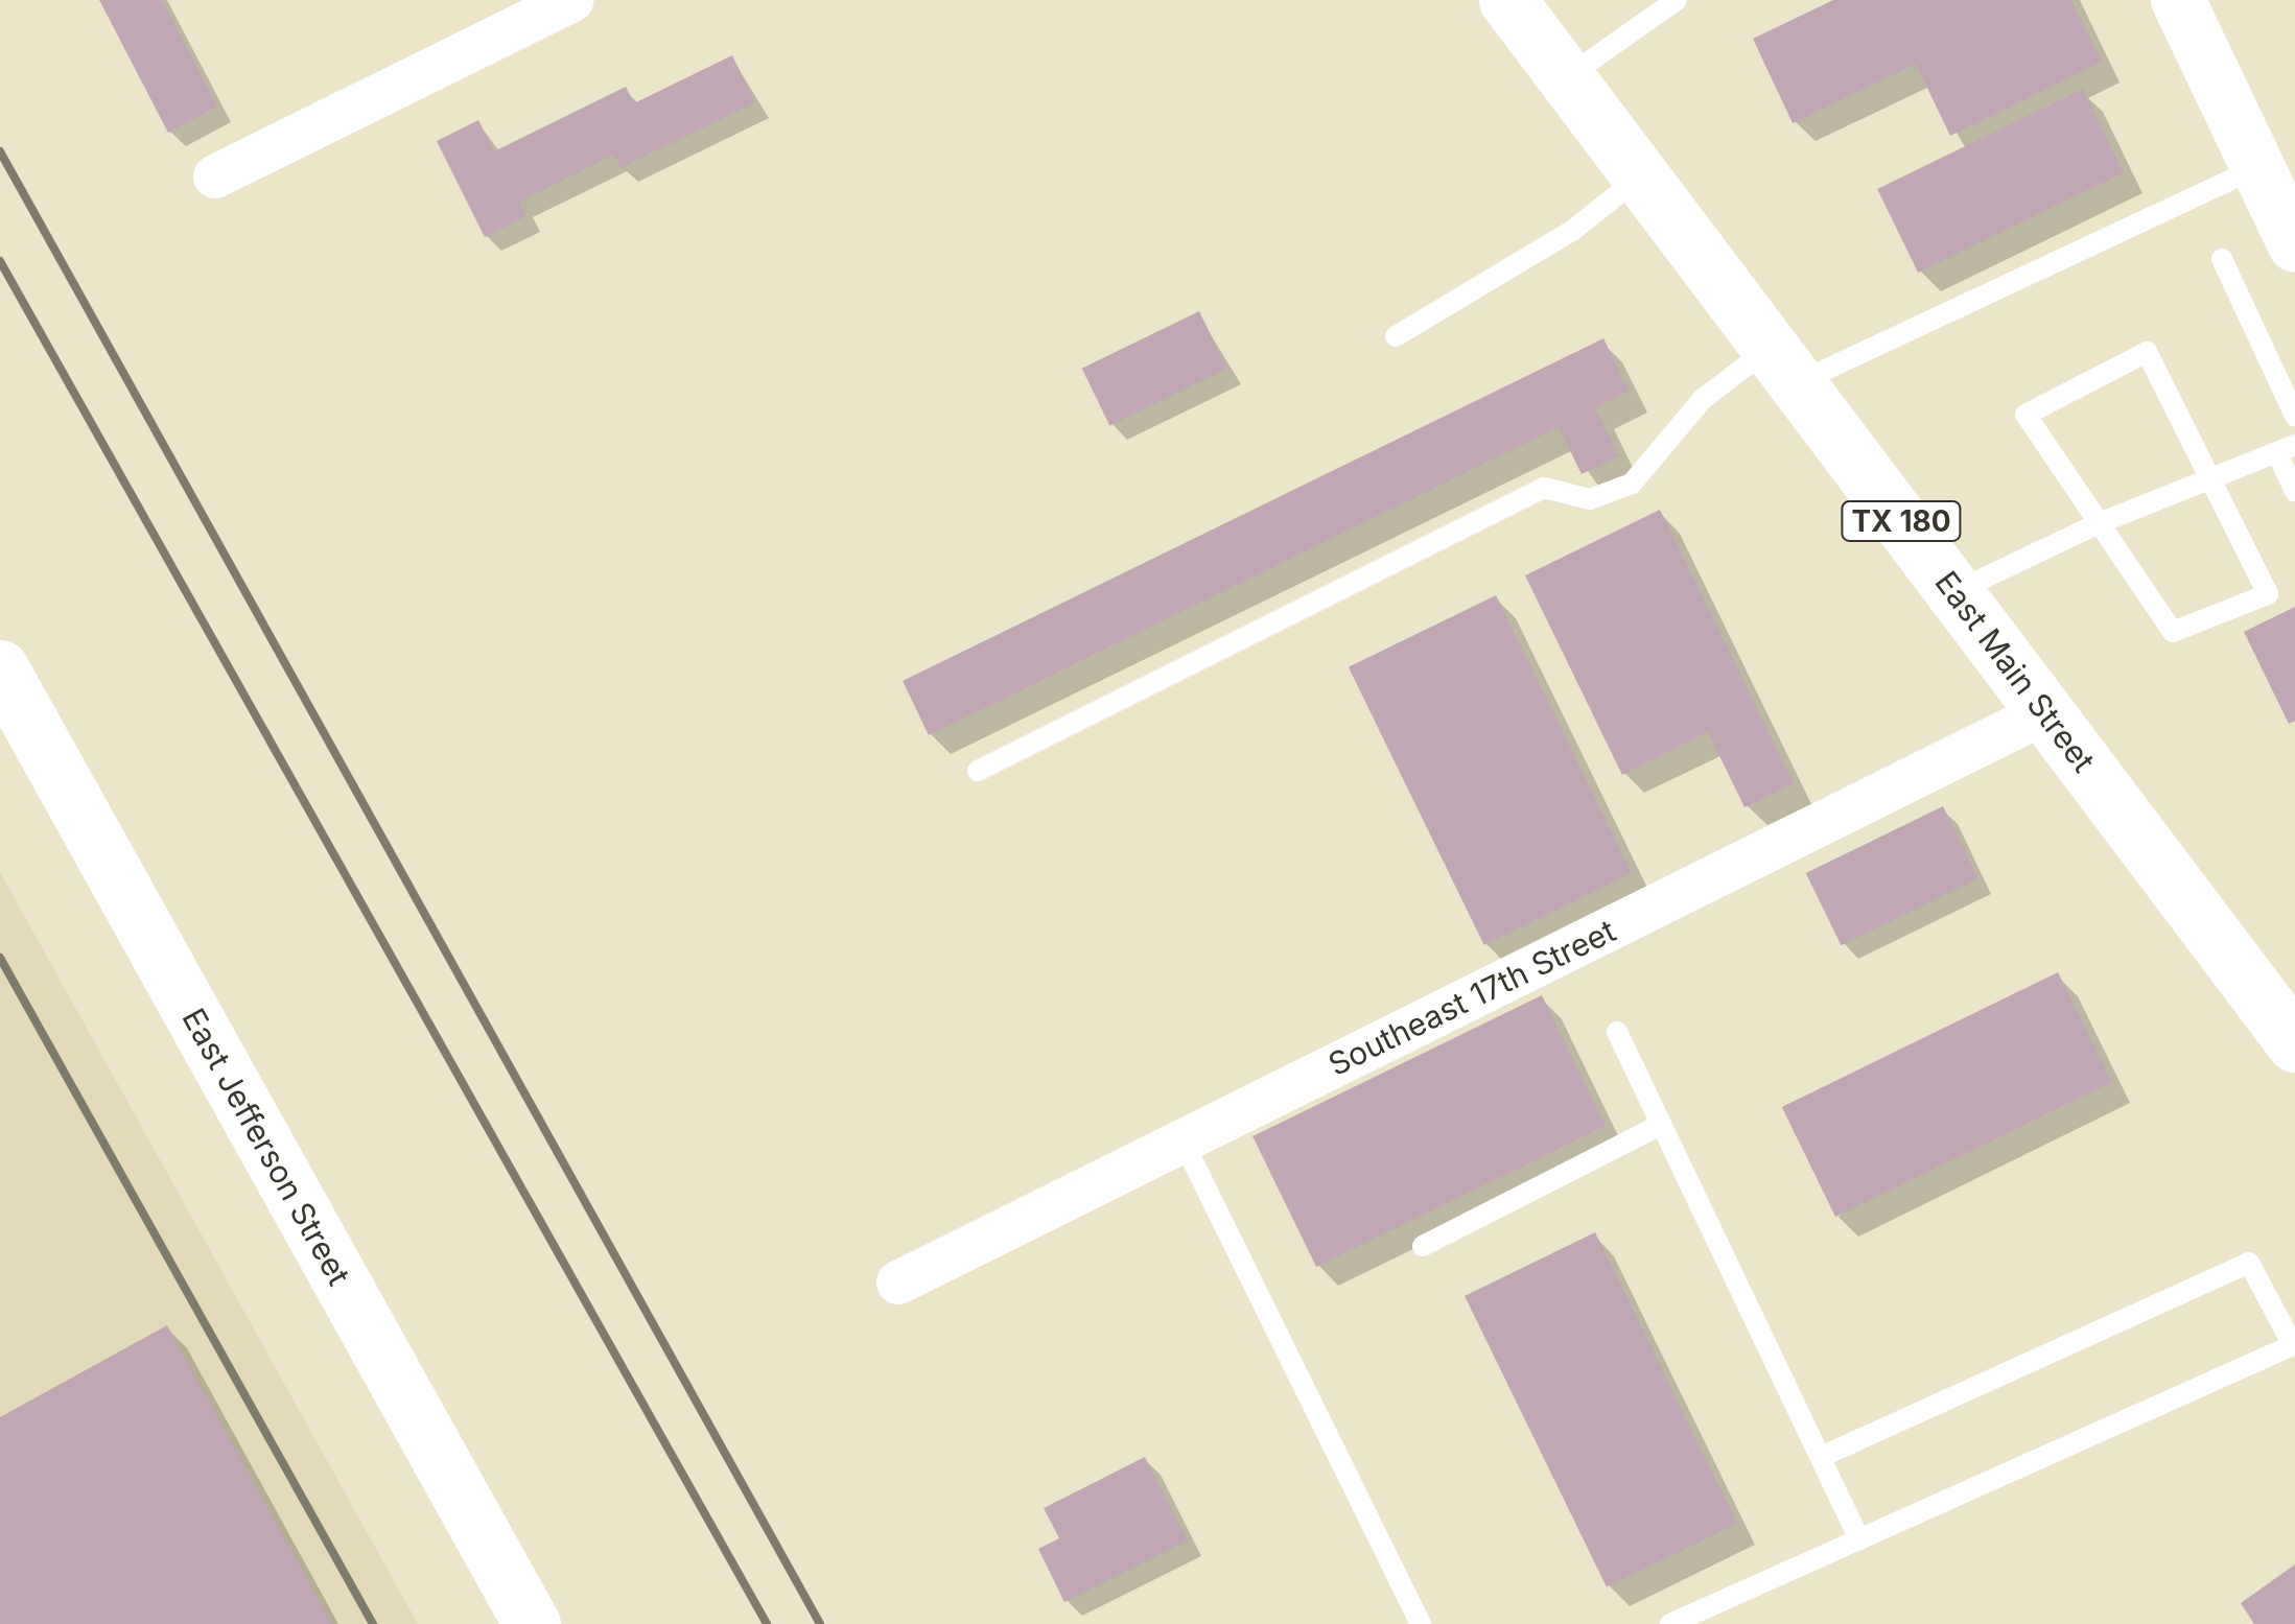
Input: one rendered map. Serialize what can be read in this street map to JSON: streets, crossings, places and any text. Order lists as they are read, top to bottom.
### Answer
{
  "streets": {
    "main road": ["TX 180", "East Main Street", "East Jefferson Street"],
    "street": ["Southeast 17th Street"]
  },
  "crossings": [
    ["East Main Street", "Southeast 17th Street"]
  ]
}
